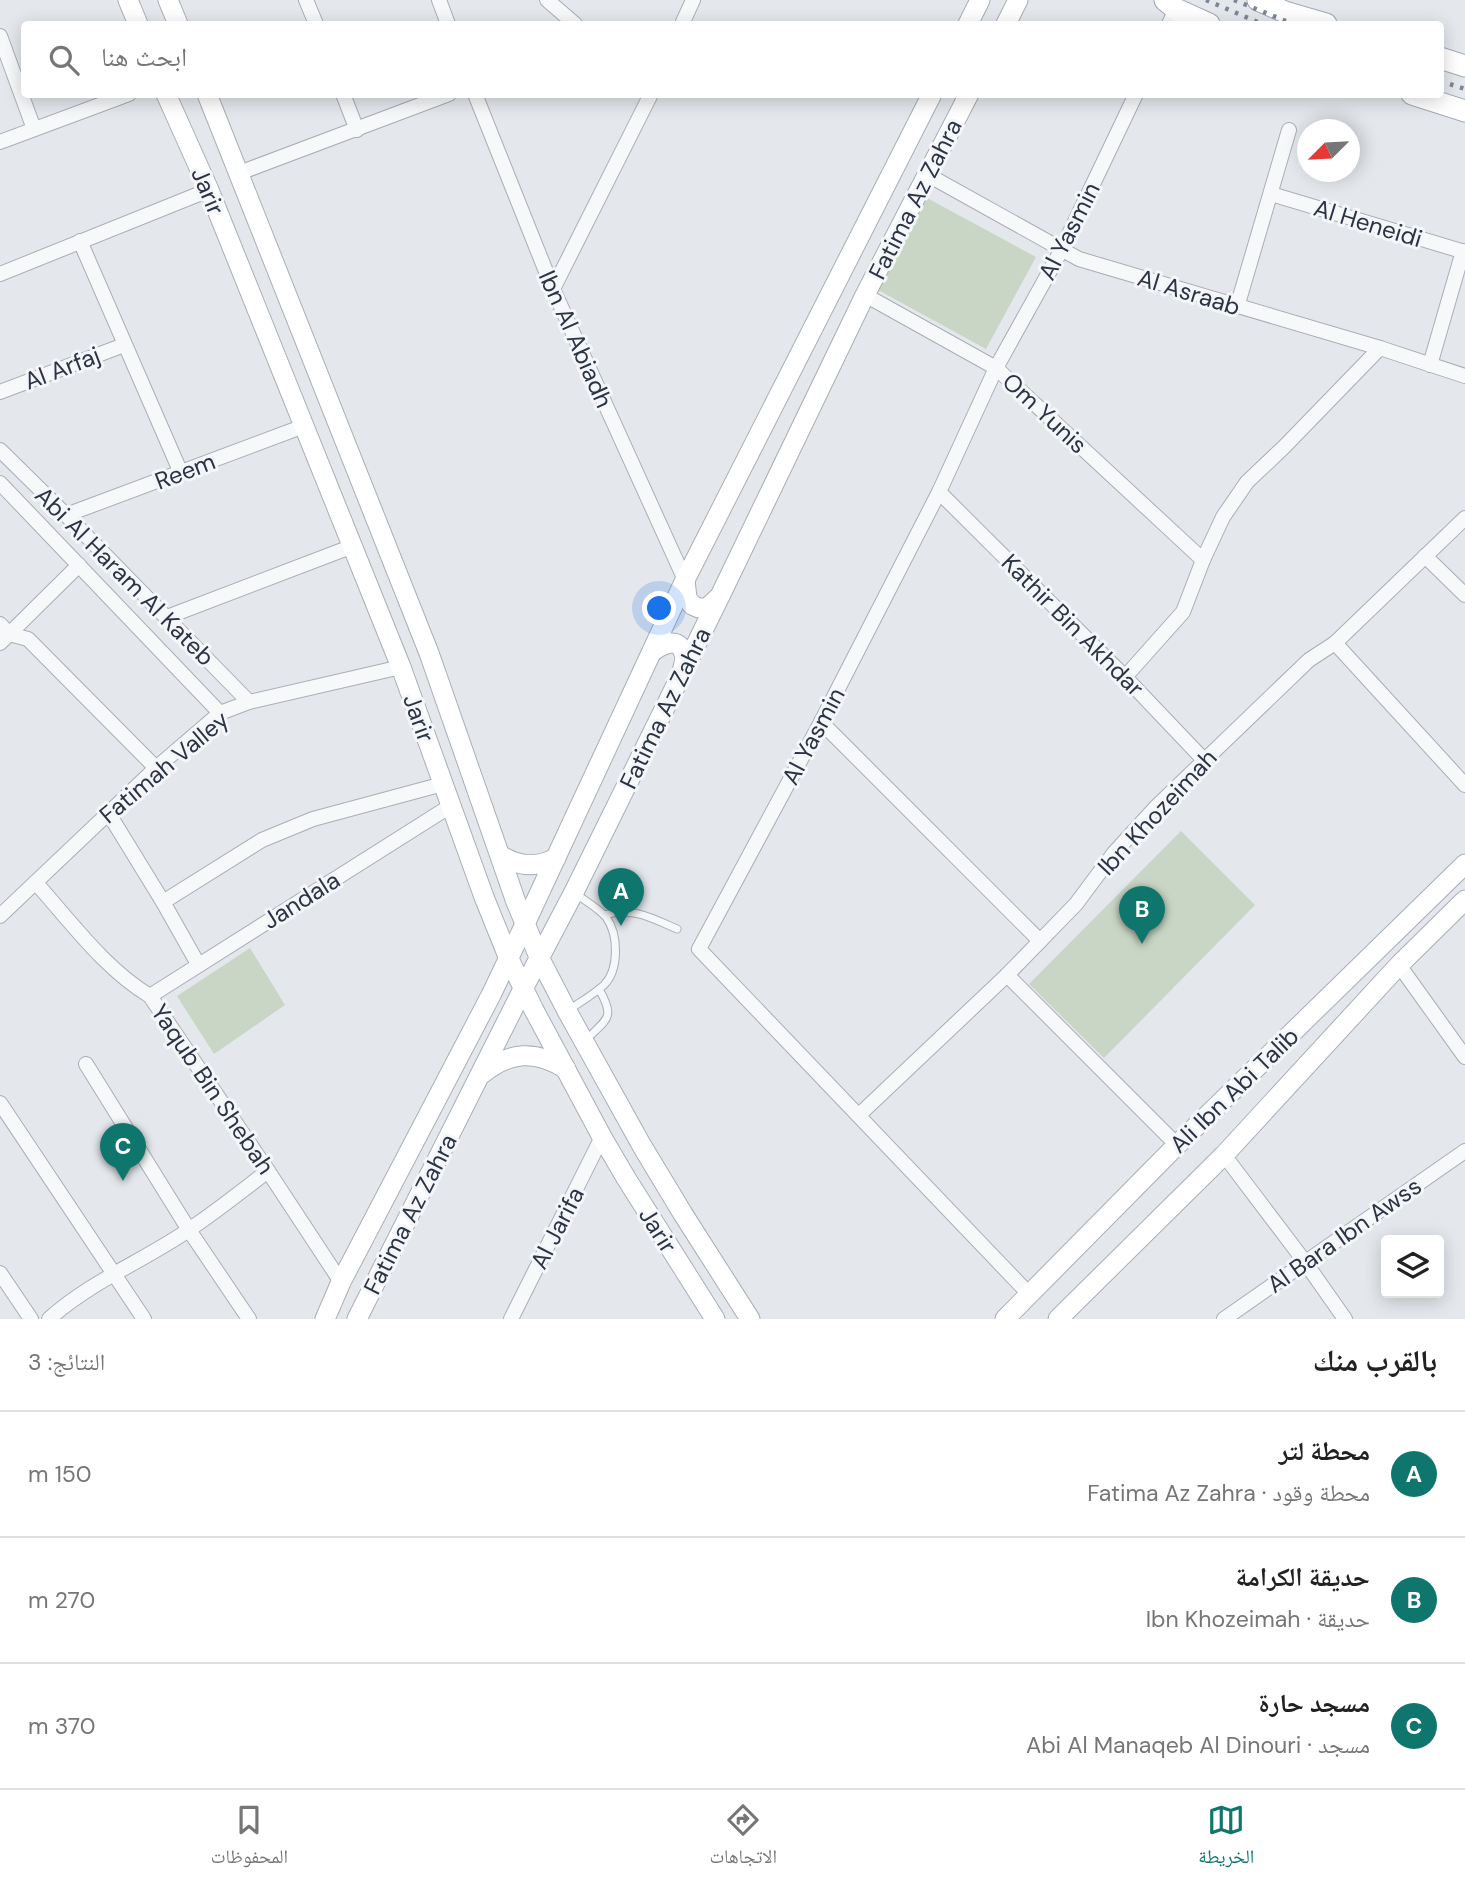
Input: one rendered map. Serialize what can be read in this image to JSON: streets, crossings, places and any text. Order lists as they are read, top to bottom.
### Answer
{
  "streets": {
    "main road": ["Jarir", "Fatima Az Zahra", "Ali Ibn Abi Talib"],
    "street": [
      "Al Heneidi",
      "Al Yasmin",
      "Al Asraab",
      "Ibn Al Abiadh",
      "Al Arfaj",
      "Om Yunis",
      "Reem",
      "Abi Al Haram Al Kateb",
      "Kathir Bin Akhdar",
      "Fatimah Valley",
      "Ibn Khozeimah",
      "Jandala",
      "Yaqub Bin Shebah",
      "Al Jarifa",
      "Al Bara Ibn Awss"
    ]
  },
  "crossings": [
    ["Jarir", "Fatima Az Zahra"],
    ["Jarir", "Reem"],
    ["Jarir", "Fatimah Valley"],
    ["Jarir", "Jandala"],
    ["Jarir", "Al Jarifa"],
    ["Fatima Az Zahra", "Al Asraab"],
    ["Fatima Az Zahra", "Om Yunis"],
    ["Al Yasmin", "Al Asraab"],
    ["Al Yasmin", "Om Yunis"],
    ["Al Yasmin", "Kathir Bin Akhdar"],
    ["Al Yasmin", "Ibn Khozeimah"],
    ["Al Yasmin", "Ali Ibn Abi Talib"],
    ["Reem", "Abi Al Haram Al Kateb"],
    ["Abi Al Haram Al Kateb", "Fatimah Valley"],
    ["Kathir Bin Akhdar", "Ibn Khozeimah"],
    ["Fatimah Valley", "Yaqub Bin Shebah"],
    ["Jandala", "Yaqub Bin Shebah"]
  ],
  "north": "bottom left",
  "page": {
    "search": "ابحث هنا",
    "pins": ["A", "B", "C"],
    "heading": ["بالقرب منك", "النتائج: 3"],
    "list": [
      {
        "mark": "A",
        "name": "محطة لتر",
        "note": "محطة وقود · Fatima Az Zahra",
        "value": "150 m"
      },
      {
        "mark": "B",
        "name": "حديقة الكرامة",
        "note": "حديقة · Ibn Khozeimah",
        "value": "270 m"
      },
      {
        "mark": "C",
        "name": "مسجد حارة",
        "note": "مسجد · Abi Al Manaqeb Al Dinouri",
        "value": "370 m"
      }
    ],
    "nav": ["الخريطة", "الاتجاهات", "المحفوظات"]
  }
}
